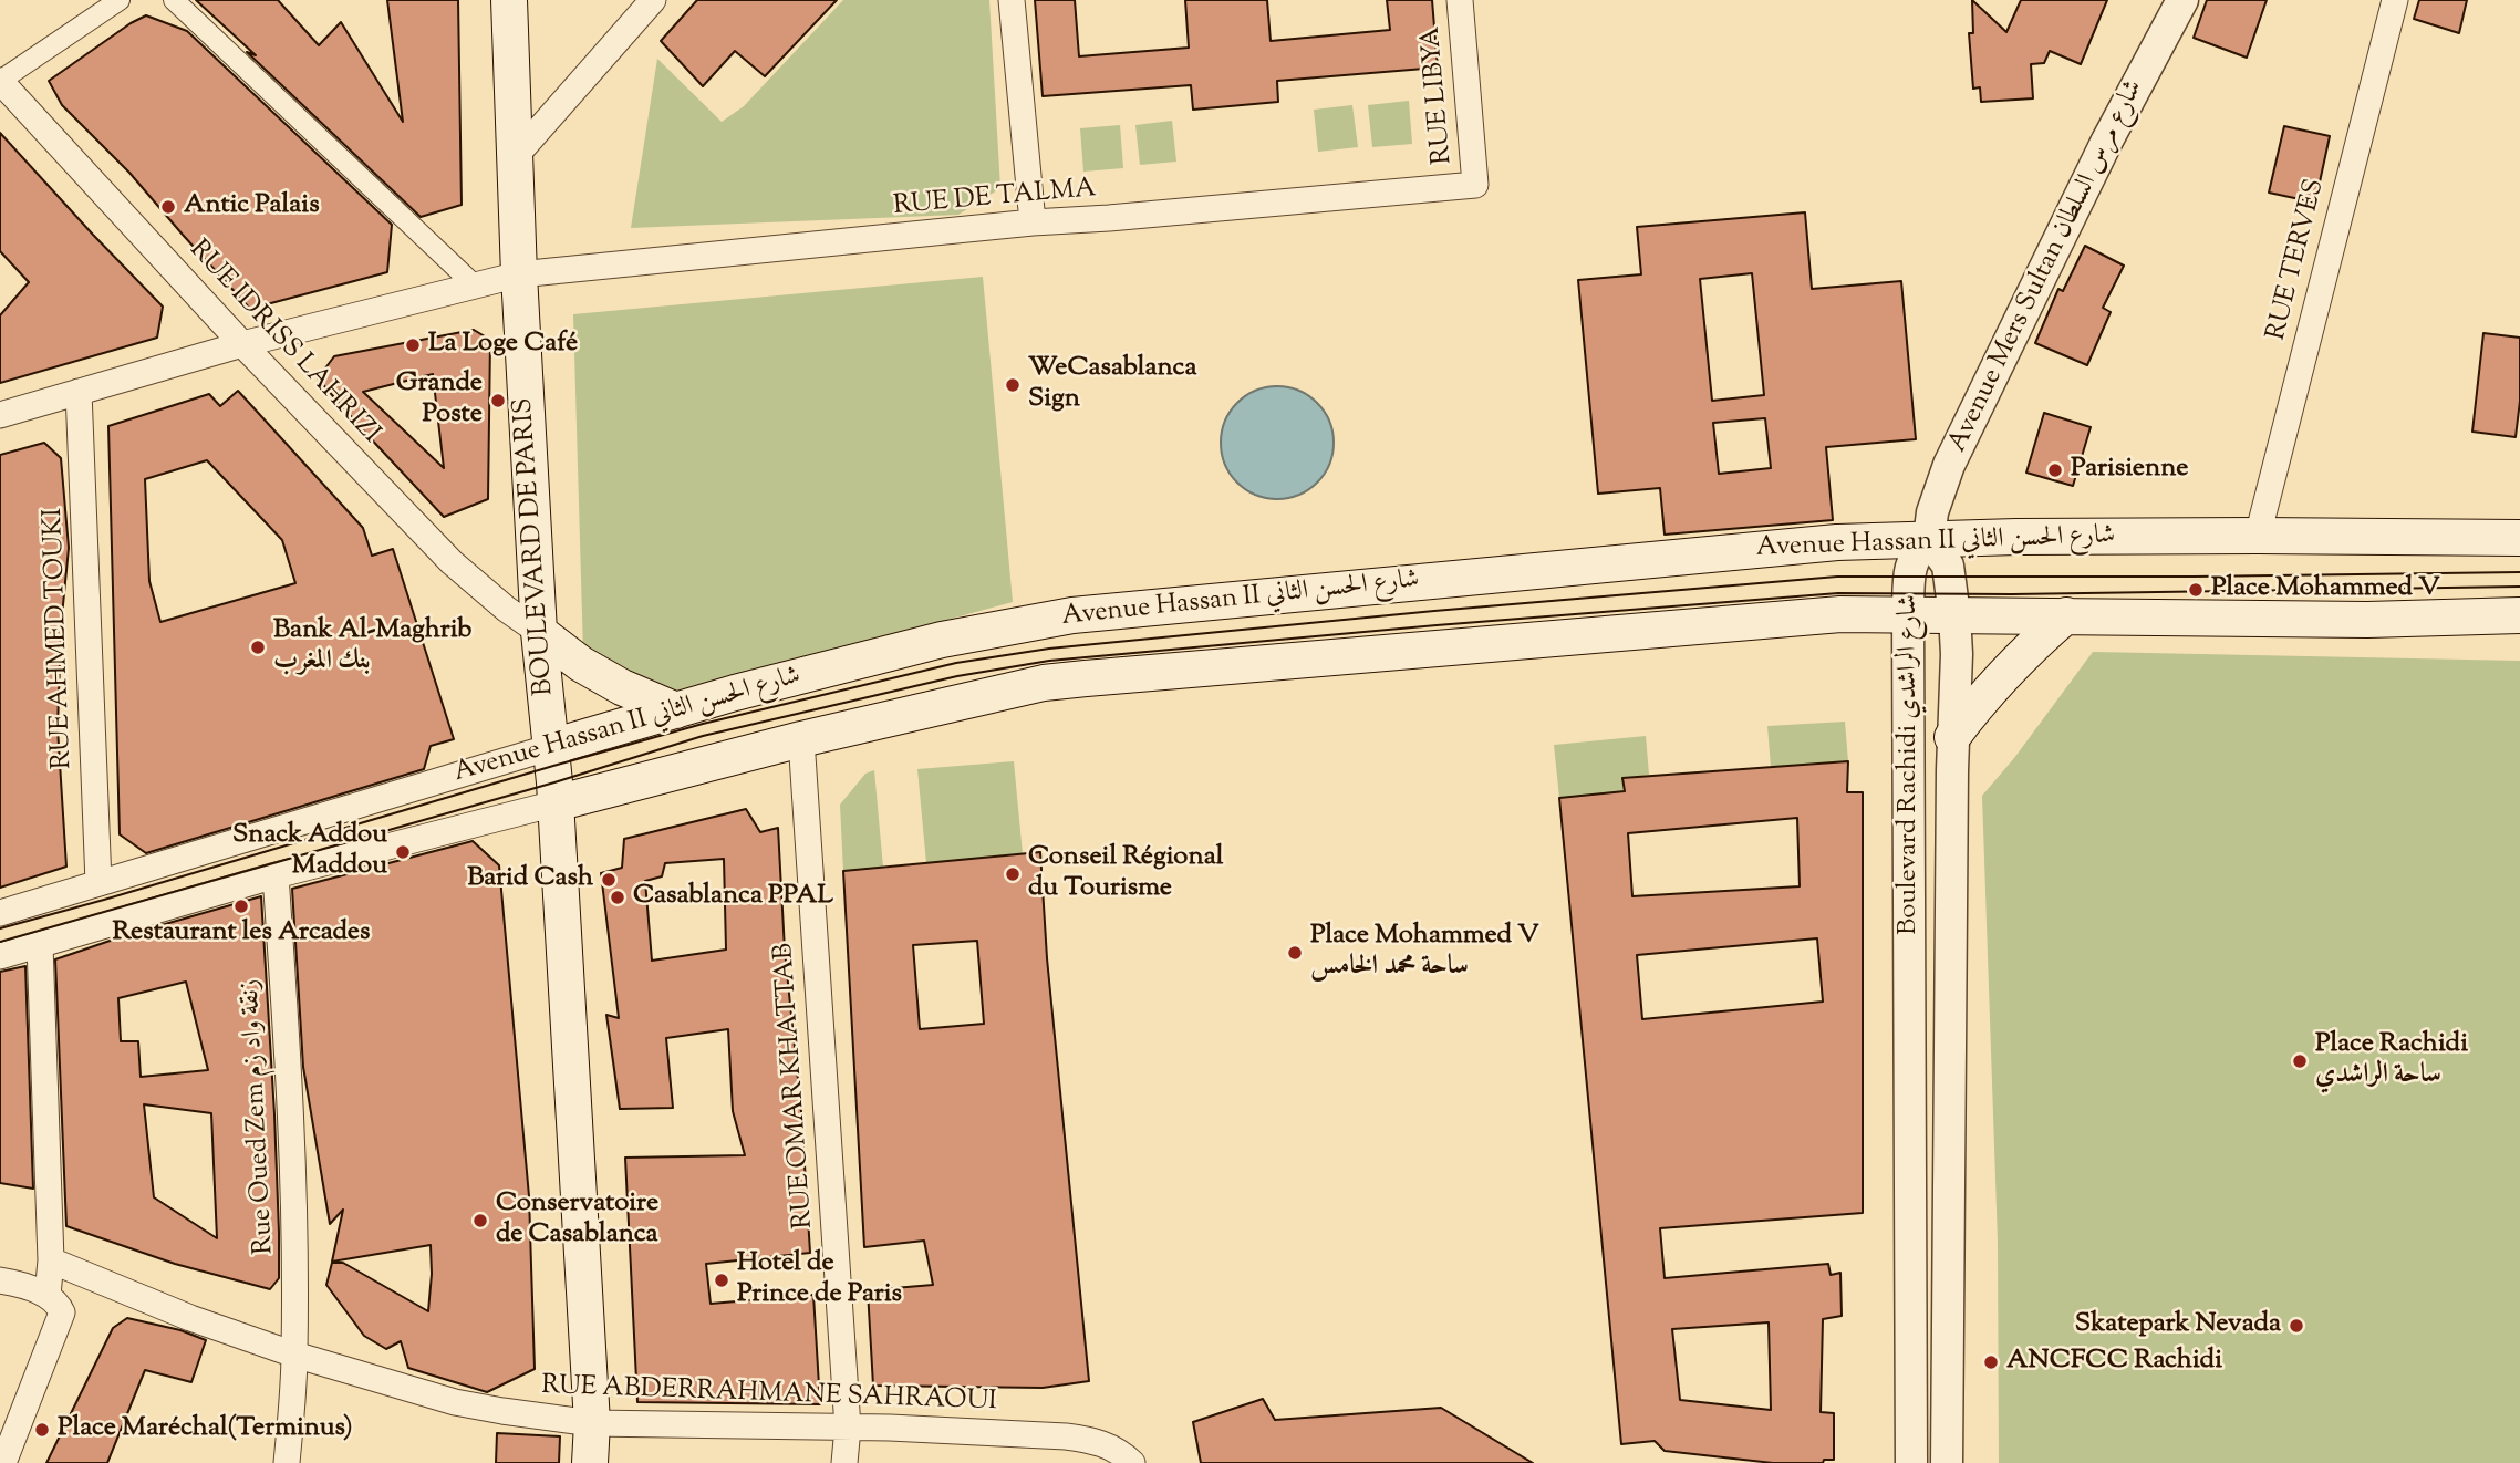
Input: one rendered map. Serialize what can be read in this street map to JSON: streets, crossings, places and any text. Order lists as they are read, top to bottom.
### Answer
{
  "streets": {
    "main road": ["Avenue Hassan II شارع الحسن الثاني", "BOULEVARD DE PARIS"],
    "street": [
      "RUE LIBYA",
      "RUE DE TALMA",
      "RUE TERVES",
      "Avenue Mers Sultan شارع مرس السلطان",
      "RUE IDRISS LAHRIZI",
      "RUE AHMED TOUKI",
      "Boulevard Rachidi شارع الراشدي",
      "RUE OMAR KHATTAB",
      "Rue Oued Zem زنقة واد زم",
      "RUE ABDERRAHMANE SAHRAOUI"
    ]
  },
  "crossings": [
    ["RUE LIBYA", "RUE DE TALMA"],
    ["RUE DE TALMA", "RUE IDRISS LAHRIZI"],
    ["RUE DE TALMA", "BOULEVARD DE PARIS"],
    ["RUE DE TALMA", "RUE AHMED TOUKI"],
    ["RUE TERVES", "Avenue Hassan II شارع الحسن الثاني"],
    ["Avenue Mers Sultan شارع مرس السلطان", "Avenue Hassan II شارع الحسن الثاني"],
    ["Avenue Mers Sultan شارع مرس السلطان", "Boulevard Rachidi شارع الراشدي"],
    ["RUE IDRISS LAHRIZI", "BOULEVARD DE PARIS"],
    ["Avenue Hassan II شارع الحسن الثاني", "BOULEVARD DE PARIS"],
    ["Avenue Hassan II شارع الحسن الثاني", "RUE AHMED TOUKI"],
    ["Avenue Hassan II شارع الحسن الثاني", "Boulevard Rachidi شارع الراشدي"],
    ["Avenue Hassan II شارع الحسن الثاني", "RUE OMAR KHATTAB"],
    ["Avenue Hassan II شارع الحسن الثاني", "Rue Oued Zem زنقة واد زم"],
    ["BOULEVARD DE PARIS", "RUE ABDERRAHMANE SAHRAOUI"],
    ["RUE OMAR KHATTAB", "RUE ABDERRAHMANE SAHRAOUI"],
    ["Rue Oued Zem زنقة واد زم", "RUE ABDERRAHMANE SAHRAOUI"]
  ],
  "places": [
    "Antic Palais",
    "La Loge Café",
    "WeCasablanca Sign",
    "Grande Poste",
    "Parisienne",
    "Place Mohammed V",
    "Bank Al-Maghrib بنك المغرب",
    "Snack Addou Maddou",
    "Conseil Régional du Tourisme",
    "Barid Cash",
    "Casablanca PPAL",
    "Restaurant les Arcades",
    "Place Mohammed V ساحة محمد الخامس",
    "Place Rachidi ساحة الراشدي",
    "Conservatoire de Casablanca",
    "Hotel de Prince de Paris",
    "Skatepark Nevada",
    "ANCFCC Rachidi",
    "Place Maréchal(Terminus)"
  ]
}
